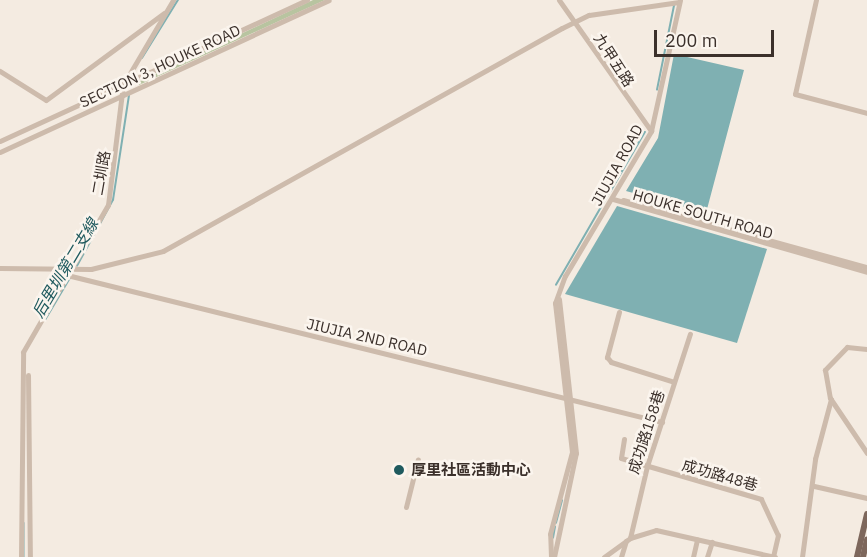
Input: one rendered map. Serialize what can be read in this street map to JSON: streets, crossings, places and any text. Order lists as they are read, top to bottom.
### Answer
{
  "streets": {
    "street": [
      "九甲五路",
      "SECTION 3, HOUKE ROAD",
      "JIUJIA ROAD",
      "二圳路",
      "HOUKE SOUTH ROAD",
      "JIUJIA 2ND ROAD",
      "成功路158巷",
      "成功路48巷"
    ]
  },
  "crossings": [
    ["九甲五路", "JIUJIA ROAD"],
    ["SECTION 3, HOUKE ROAD", "二圳路"],
    ["JIUJIA ROAD", "HOUKE SOUTH ROAD"],
    ["JIUJIA ROAD", "JIUJIA 2ND ROAD"],
    ["二圳路", "JIUJIA 2ND ROAD"],
    ["JIUJIA 2ND ROAD", "成功路158巷"],
    ["成功路158巷", "成功路48巷"]
  ],
  "water": ["后里圳第二支線"],
  "places": ["厚里社區活動中心"],
  "scale_bar": "200 m"
}
